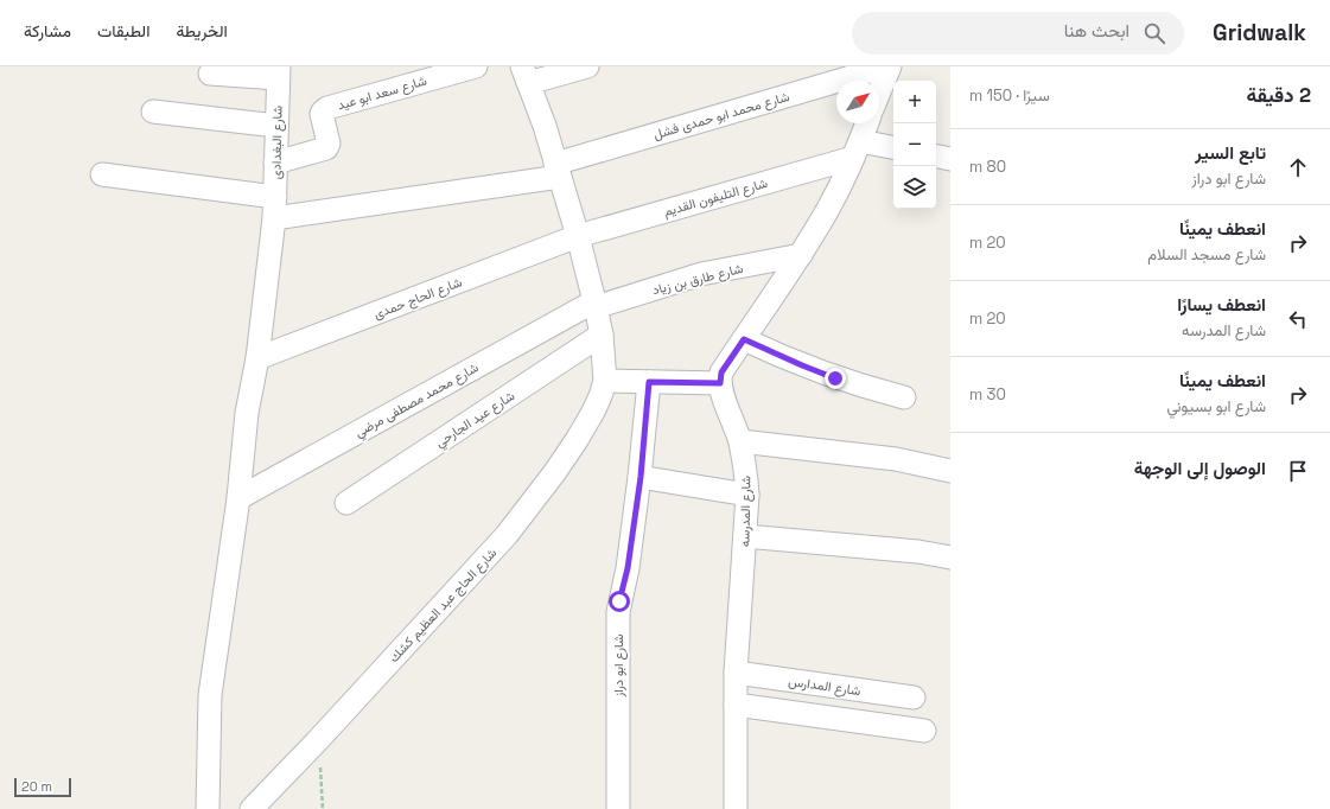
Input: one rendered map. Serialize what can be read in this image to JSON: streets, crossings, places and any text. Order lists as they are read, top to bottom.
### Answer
{
  "streets": {
    "street": [
      "شارع سعد ابو عيد",
      "شارع محمد ابو حمدى فشل",
      "شارع البغدادى",
      "شارع التليفون القديم",
      "شارع طارق بن زياد",
      "شارع الحاج حمدى",
      "شارع محمد مصطفى مرضي",
      "شارع عيد الجارحي",
      "شارع المدرسه",
      "شارع الحاج عبد العظيم كشك",
      "شارع ابو دراز",
      "شارع المدارس"
    ]
  },
  "crossings": [
    ["شارع سعد ابو عيد", "شارع البغدادى"],
    ["شارع محمد ابو حمدى فشل", "شارع البغدادى"],
    ["شارع البغدادى", "شارع الحاج حمدى"],
    ["شارع البغدادى", "شارع محمد مصطفى مرضي"],
    ["شارع التليفون القديم", "شارع الحاج حمدى"],
    ["شارع طارق بن زياد", "شارع محمد مصطفى مرضي"],
    ["شارع المدرسه", "شارع المدارس"]
  ],
  "scale_bar": "20 m",
  "north": "top right",
  "page": {
    "header": "Gridwalk",
    "search": "ابحث هنا",
    "nav": ["الخريطة", "الطبقات", "مشاركة"],
    "heading": ["2 دقيقة", "سيرًا · 150 m"],
    "map_buttons": ["+", "−"],
    "list": [
      ["تابع السير", "شارع ابو دراز", "80 m"],
      ["انعطف يمينًا", "شارع مسجد السلام", "20 m"],
      ["انعطف يسارًا", "شارع المدرسه", "20 m"],
      ["انعطف يمينًا", "شارع ابو بسيوني", "30 m"],
      "الوصول إلى الوجهة"
    ],
    "scale": "20 m"
  }
}
